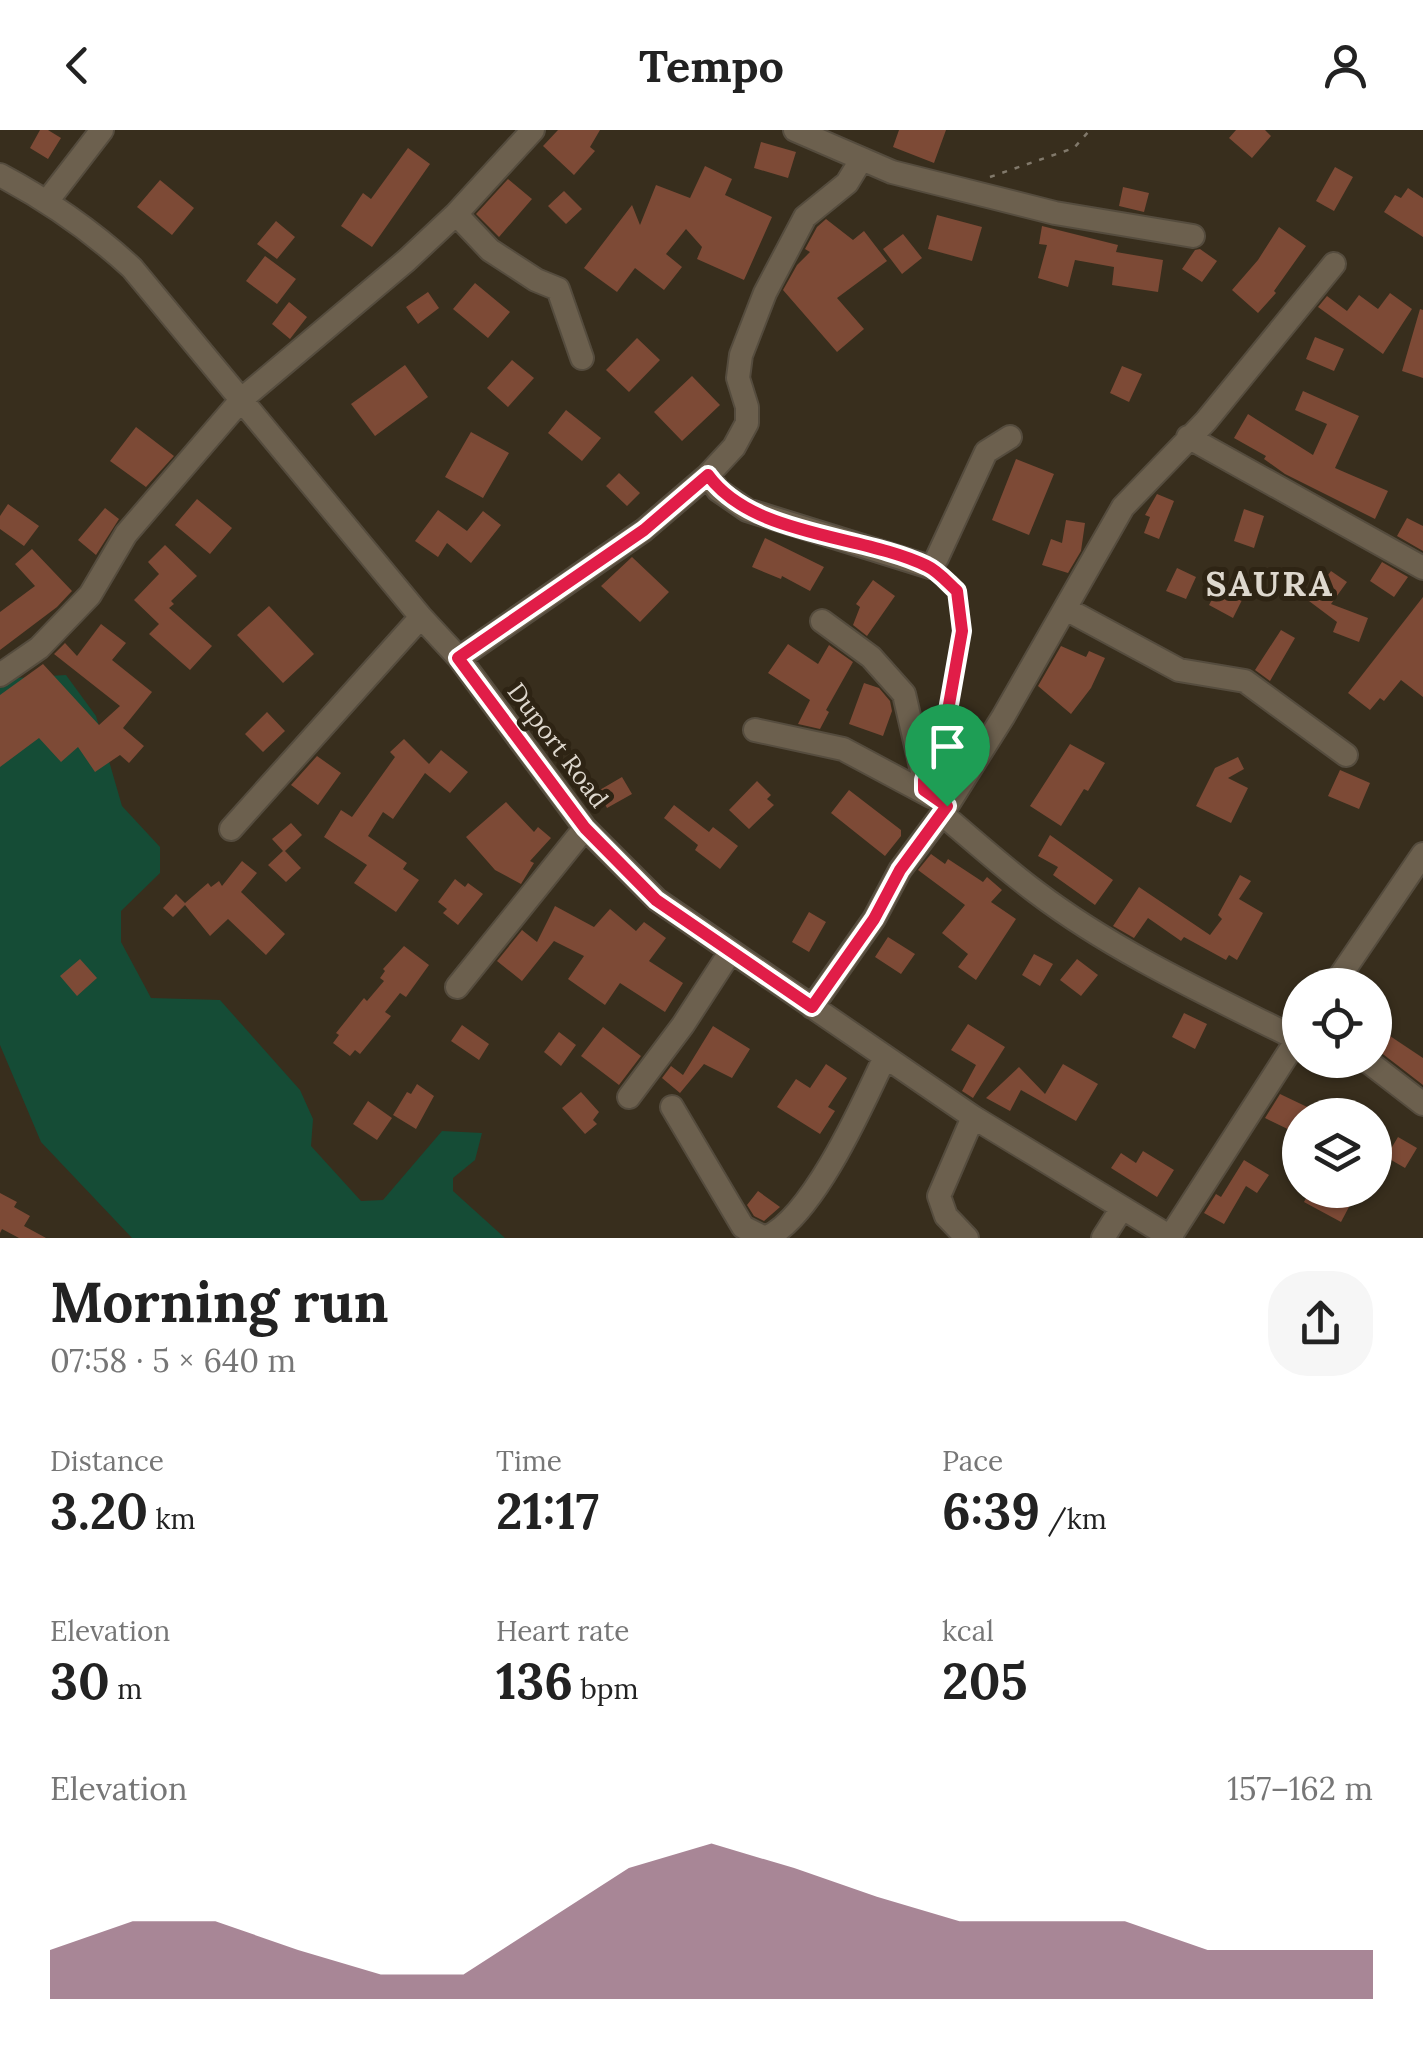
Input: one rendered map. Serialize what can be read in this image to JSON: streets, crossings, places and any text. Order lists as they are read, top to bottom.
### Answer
{
  "streets": {
    "street": ["Duport Road"]
  },
  "districts": ["SAURA"],
  "page": {
    "header": "Tempo",
    "heading": ["Morning run", "07:58 · 5 × 640 m"],
    "stats": [
      ["Distance", "3.20 km"],
      ["Time", "21:17"],
      ["Pace", "6:39 /km"],
      ["Elevation", "30 m"],
      ["Heart rate", "136 bpm"],
      ["kcal", "205"]
    ],
    "chart": ["Elevation", "157–162 m"]
  }
}
